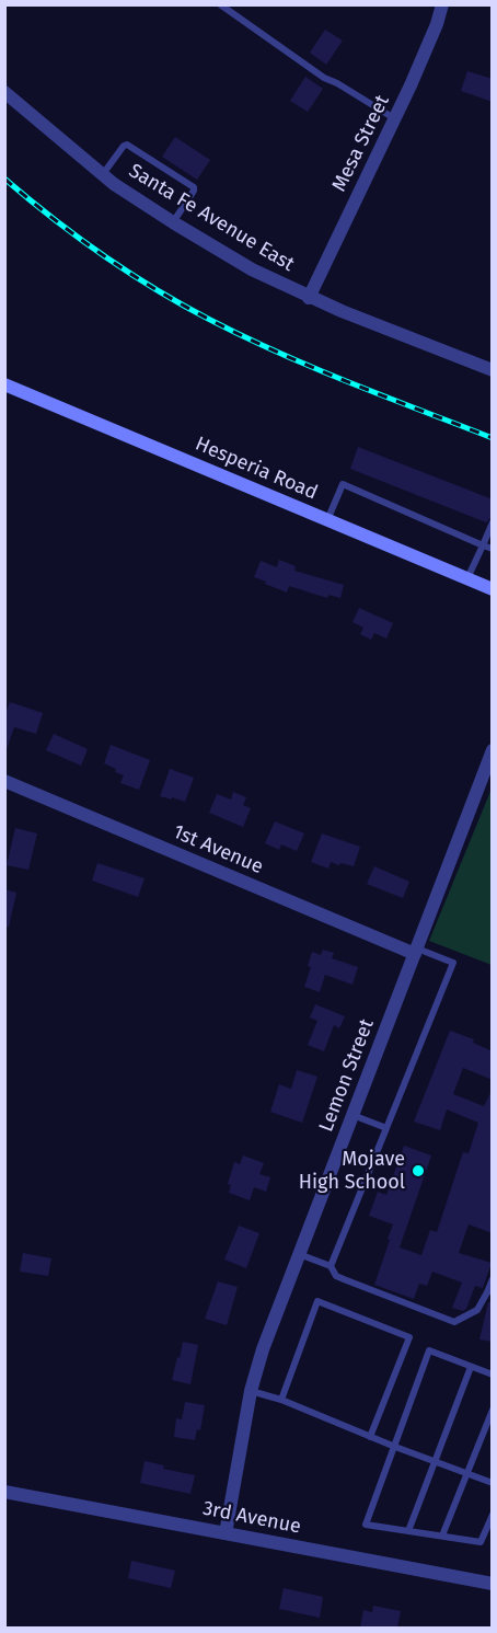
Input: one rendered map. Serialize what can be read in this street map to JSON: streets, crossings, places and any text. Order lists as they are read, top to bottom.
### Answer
{
  "streets": {
    "main road": ["Hesperia Road"],
    "street": [
      "Mesa Street",
      "Santa Fe Avenue East",
      "1st Avenue",
      "Lemon Street",
      "3rd Avenue"
    ]
  },
  "crossings": [
    ["Mesa Street", "Santa Fe Avenue East"],
    ["1st Avenue", "Lemon Street"],
    ["Lemon Street", "3rd Avenue"]
  ],
  "places": ["Mojave High School"]
}
